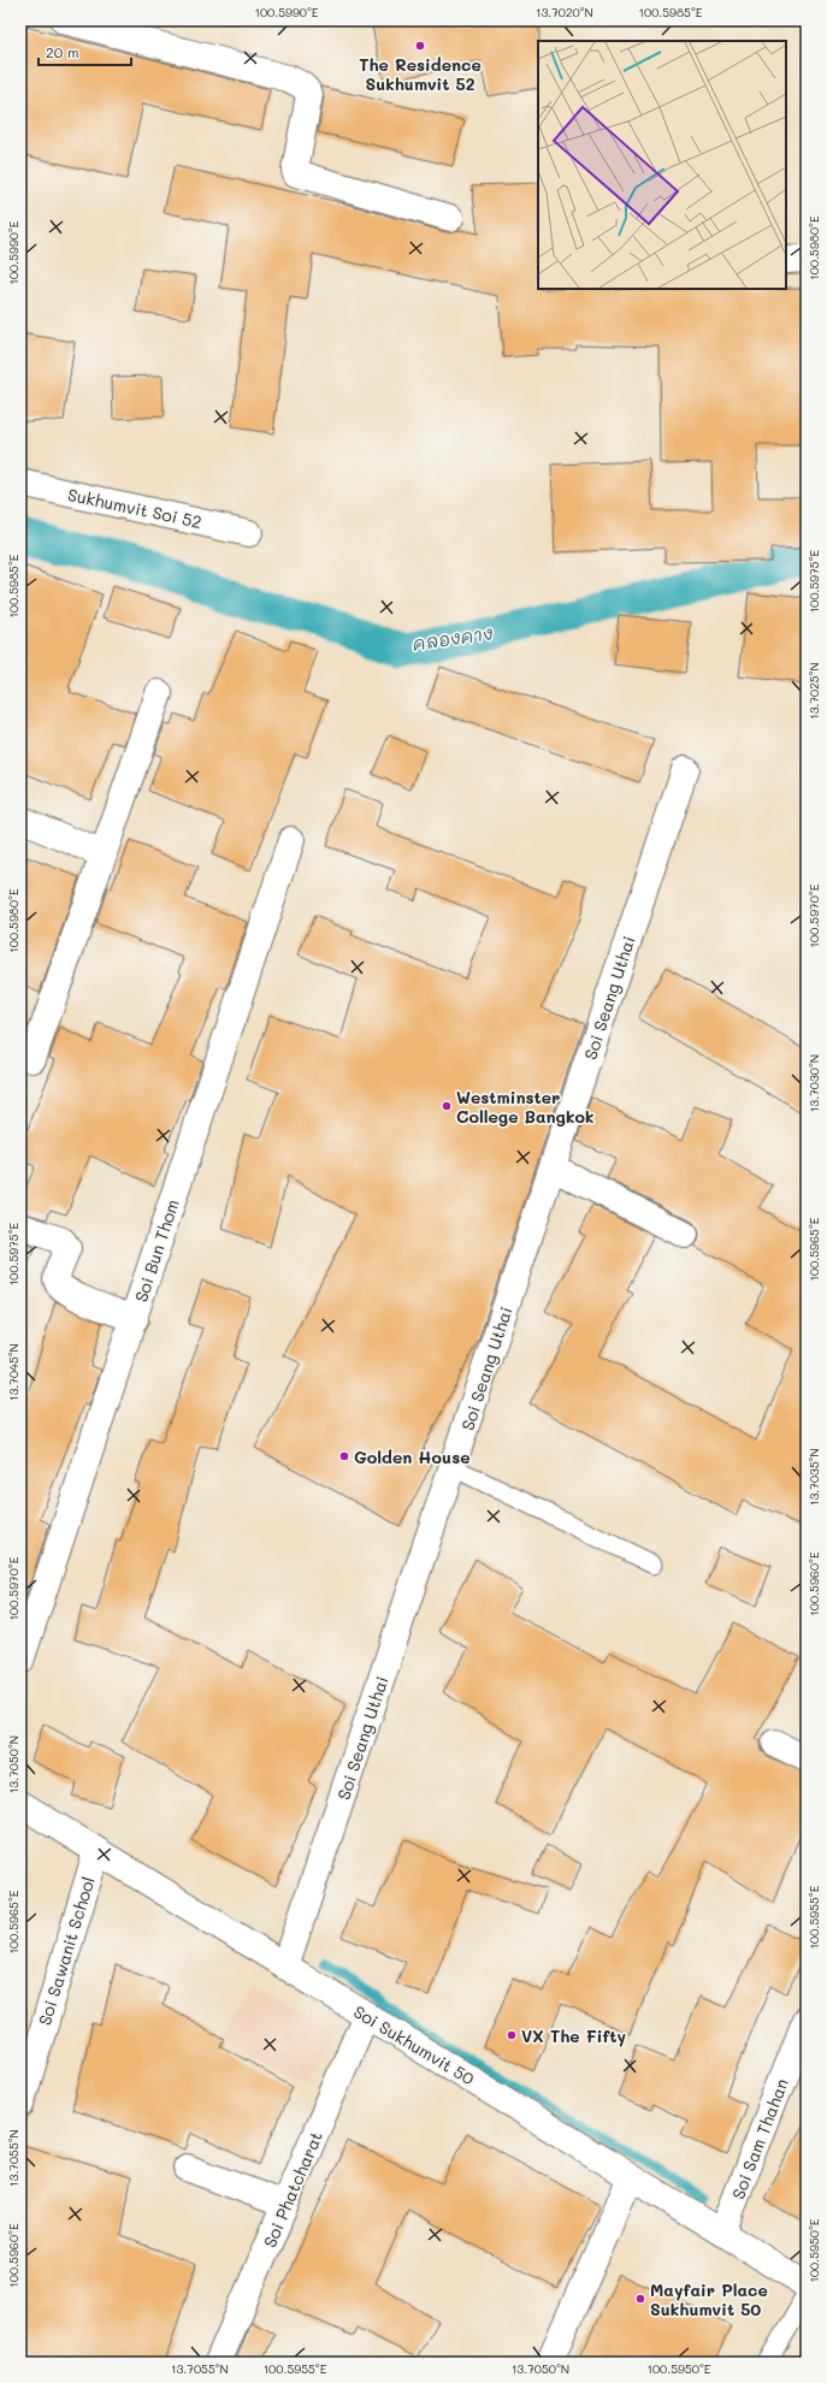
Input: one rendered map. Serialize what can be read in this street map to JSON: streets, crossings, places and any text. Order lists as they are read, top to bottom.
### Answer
{
  "streets": {
    "street": [
      "Sukhumvit Soi 52",
      "Soi Seang Uthai",
      "Soi Bun Thom",
      "Soi Sawanit School",
      "Soi Sukhumvit 50",
      "Soi Sam Thahan",
      "Soi Phatcharat"
    ]
  },
  "crossings": [
    ["Soi Seang Uthai", "Soi Sukhumvit 50"],
    ["Soi Sawanit School", "Soi Sukhumvit 50"],
    ["Soi Sukhumvit 50", "Soi Sam Thahan"],
    ["Soi Sukhumvit 50", "Soi Phatcharat"]
  ],
  "water": ["คลองคาง"],
  "places": [
    "The Residence Sukhumvit 52",
    "Westminster College Bangkok",
    "Golden House",
    "VX The Fifty",
    "Mayfair Place Sukhumvit 50"
  ],
  "scale_bar": "20 m",
  "coordinates": [
    "100.5990°E",
    "13.7020°N",
    "100.5985°E",
    "100.5980°E",
    "100.5975°E",
    "13.7025°N",
    "100.5970°E",
    "13.7030°N",
    "100.5965°E",
    "13.7045°N",
    "13.7035°N",
    "100.5960°E",
    "13.7050°N",
    "100.5955°E",
    "13.7055°N",
    "100.5950°E"
  ]
}
